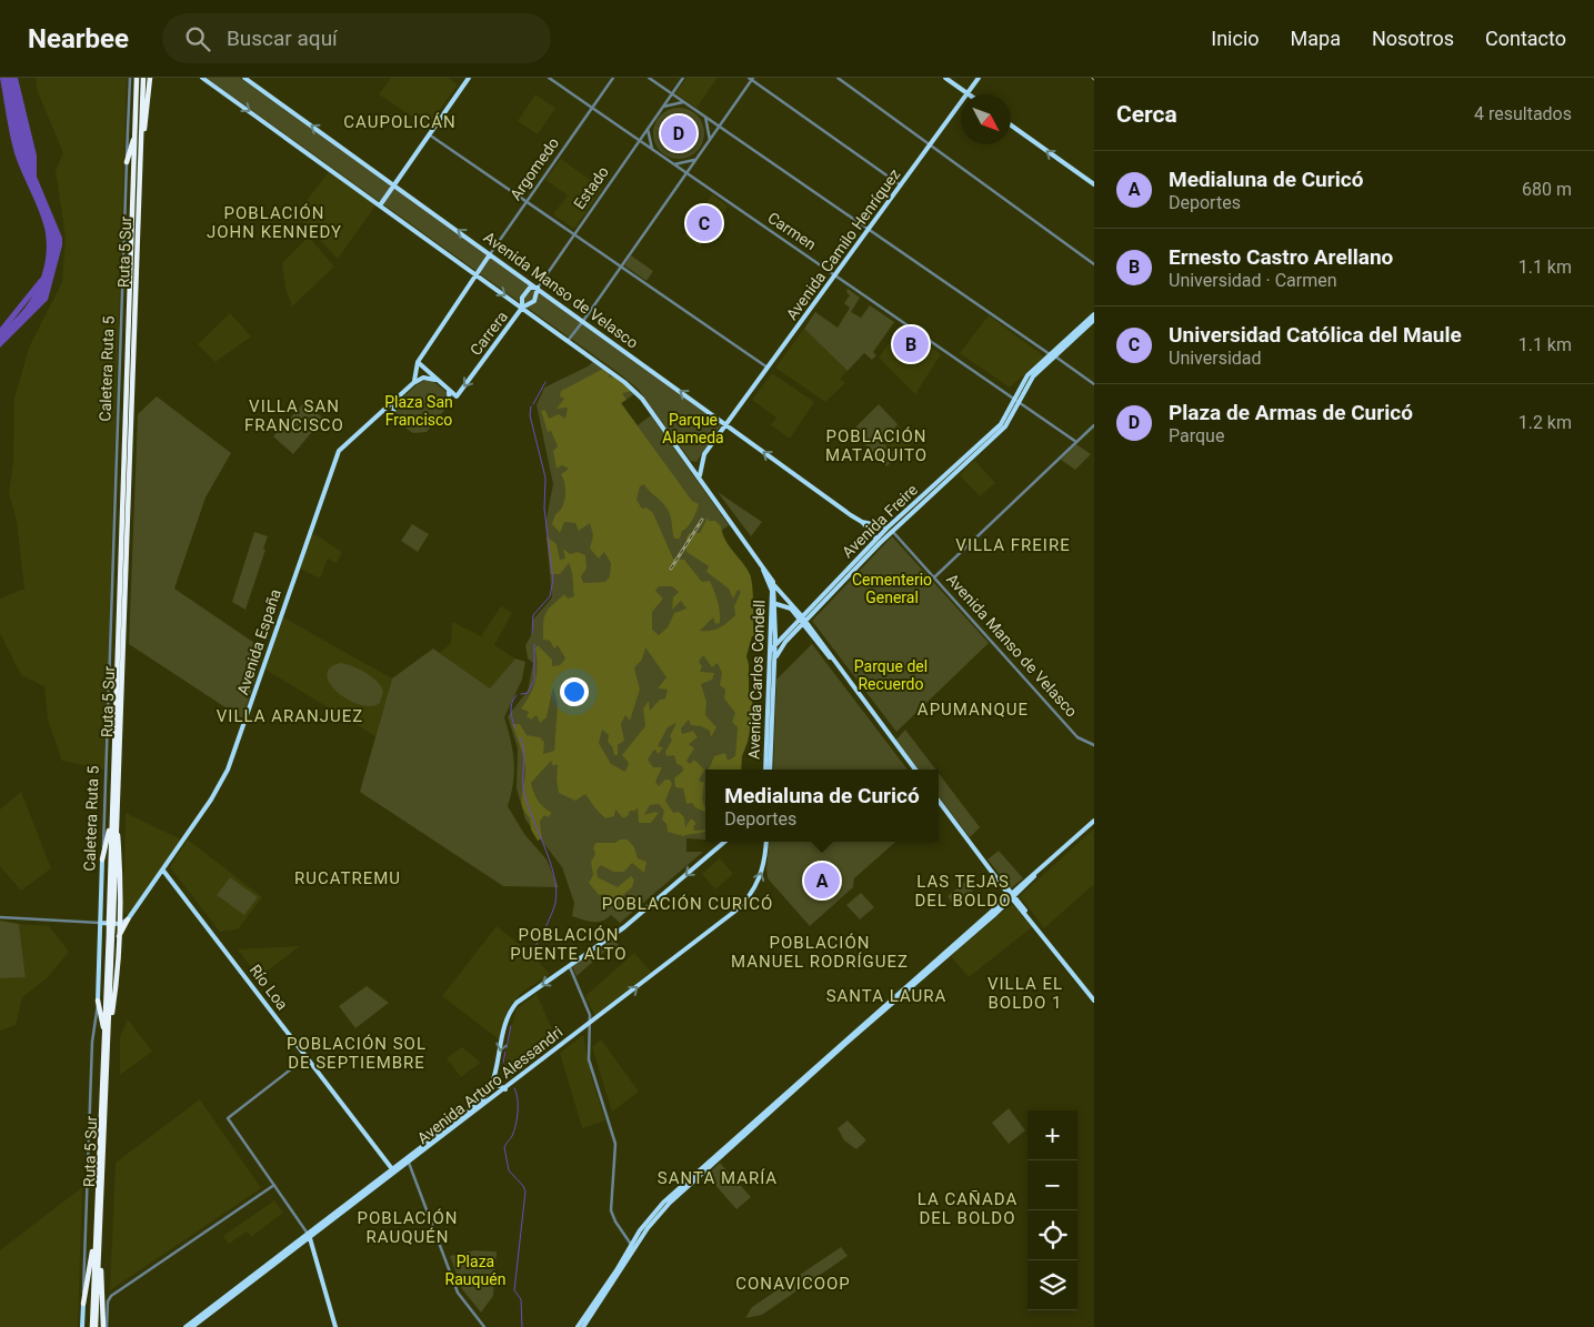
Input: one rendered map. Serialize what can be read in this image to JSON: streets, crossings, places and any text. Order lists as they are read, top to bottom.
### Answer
{
  "streets": {
    "highway": ["Ruta 5 Sur"],
    "main road": [
      "Argomedo",
      "Estado",
      "Avenida Camilo Henríquez",
      "Avenida Manso de Velasco",
      "Carrera",
      "Caletera Ruta 5",
      "Avenida Freire",
      "Avenida España",
      "Avenida Carlos Condell",
      "Río Loa",
      "Avenida Arturo Alessandri"
    ],
    "street": ["Carmen"]
  },
  "crossings": [
    ["Argomedo", "Carmen"],
    ["Argomedo", "Avenida Manso de Velasco"],
    ["Estado", "Carmen"],
    ["Estado", "Avenida Manso de Velasco"],
    ["Estado", "Carrera"],
    ["Carmen", "Avenida Camilo Henríquez"],
    ["Carmen", "Avenida Freire"],
    ["Avenida Camilo Henríquez", "Avenida Manso de Velasco"],
    ["Avenida Manso de Velasco", "Carrera"],
    ["Avenida Manso de Velasco", "Avenida Freire"],
    ["Caletera Ruta 5", "Avenida España"],
    ["Avenida Freire", "Avenida Carlos Condell"],
    ["Avenida España", "Río Loa"],
    ["Río Loa", "Avenida Arturo Alessandri"]
  ],
  "one_way": ["Carrera"],
  "districts": [
    "CAUPOLICÁN",
    "POBLACIÓN JOHN KENNEDY",
    "VILLA SAN FRANCISCO",
    "POBLACIÓN MATAQUITO",
    "VILLA FREIRE",
    "APUMANQUE",
    "VILLA ARANJUEZ",
    "RUCATREMU",
    "LAS TEJAS DEL BOLDO",
    "POBLACIÓN CURICÓ",
    "POBLACIÓN PUENTE ALTO",
    "POBLACIÓN MANUEL RODRÍGUEZ",
    "VILLA EL BOLDO 1",
    "SANTA LAURA",
    "POBLACIÓN SOL DE SEPTIEMBRE",
    "SANTA MARÍA",
    "LA CAÑADA DEL BOLDO",
    "POBLACIÓN RAUQUÉN",
    "CONAVICOOP"
  ],
  "parks": [
    "Plaza San Francisco",
    "Parque Alameda",
    "Cementerio General",
    "Parque del Recuerdo",
    "Plaza Rauquén"
  ],
  "north": "bottom right",
  "page": {
    "header": "Nearbee",
    "search": "Buscar aquí",
    "nav": [
      "Inicio",
      "Mapa",
      "Nosotros",
      "Contacto"
    ],
    "heading": ["Cerca", "4 resultados"],
    "pins": [
      "D",
      "C",
      "B",
      "A"
    ],
    "list": [
      {
        "mark": "A",
        "name": "Medialuna de Curicó",
        "note": "Deportes",
        "value": "680 m"
      },
      {
        "mark": "B",
        "name": "Ernesto Castro Arellano",
        "note": "Universidad · Carmen",
        "value": "1.1 km"
      },
      {
        "mark": "C",
        "name": "Universidad Católica del Maule",
        "note": "Universidad",
        "value": "1.1 km"
      },
      {
        "mark": "D",
        "name": "Plaza de Armas de Curicó",
        "note": "Parque",
        "value": "1.2 km"
      }
    ],
    "popup": ["Medialuna de Curicó", "Deportes"],
    "map_buttons": ["+", "−"]
  }
}
